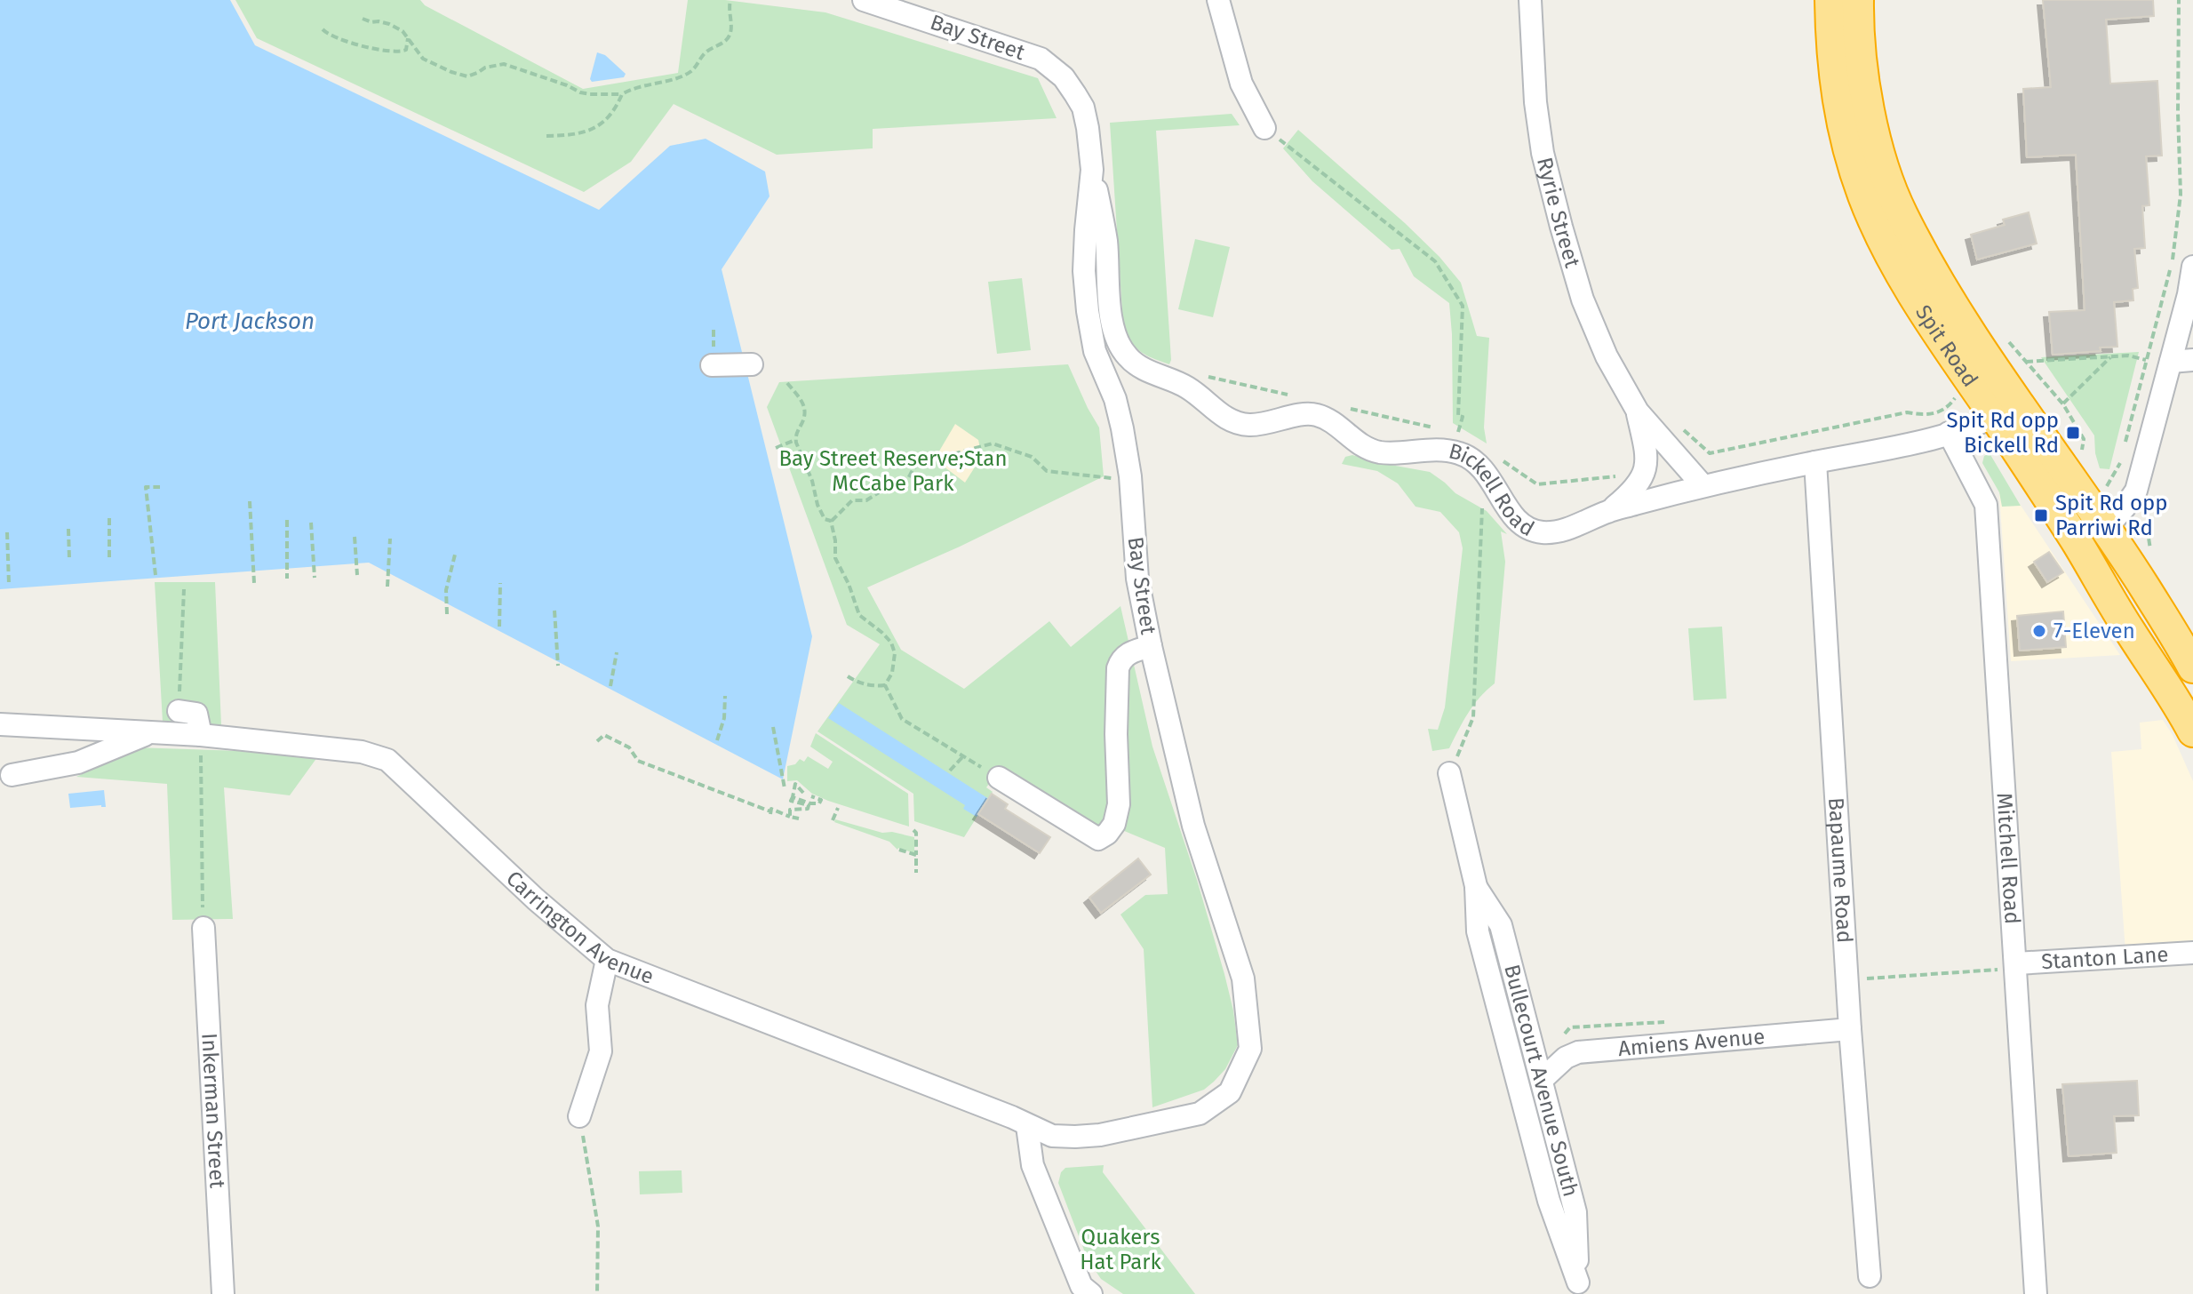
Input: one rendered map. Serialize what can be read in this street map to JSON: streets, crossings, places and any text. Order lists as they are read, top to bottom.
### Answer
{
  "streets": {
    "highway": ["Spit Road"],
    "street": [
      "Bay Street",
      "Ryrie Street",
      "Bickell Road",
      "Mitchell Road",
      "Bapaume Road",
      "Carrington Avenue",
      "Stanton Lane",
      "Amiens Avenue",
      "Bullecourt Avenue South",
      "Inkerman Street"
    ]
  },
  "crossings": [
    ["Bay Street", "Bickell Road"],
    ["Bay Street", "Carrington Avenue"],
    ["Ryrie Street", "Bickell Road"],
    ["Spit Road", "Bickell Road"],
    ["Bickell Road", "Mitchell Road"],
    ["Bickell Road", "Bapaume Road"],
    ["Mitchell Road", "Stanton Lane"],
    ["Bapaume Road", "Amiens Avenue"],
    ["Amiens Avenue", "Bullecourt Avenue South"]
  ],
  "water": ["Port Jackson"],
  "parks": ["Bay Street Reserve;Stan McCabe Park", "Quakers Hat Park"],
  "places": {
    "transit": ["Spit Rd opp Bickell Rd", "Spit Rd opp Parriwi Rd"],
    "other": ["7-Eleven"]
  }
}
